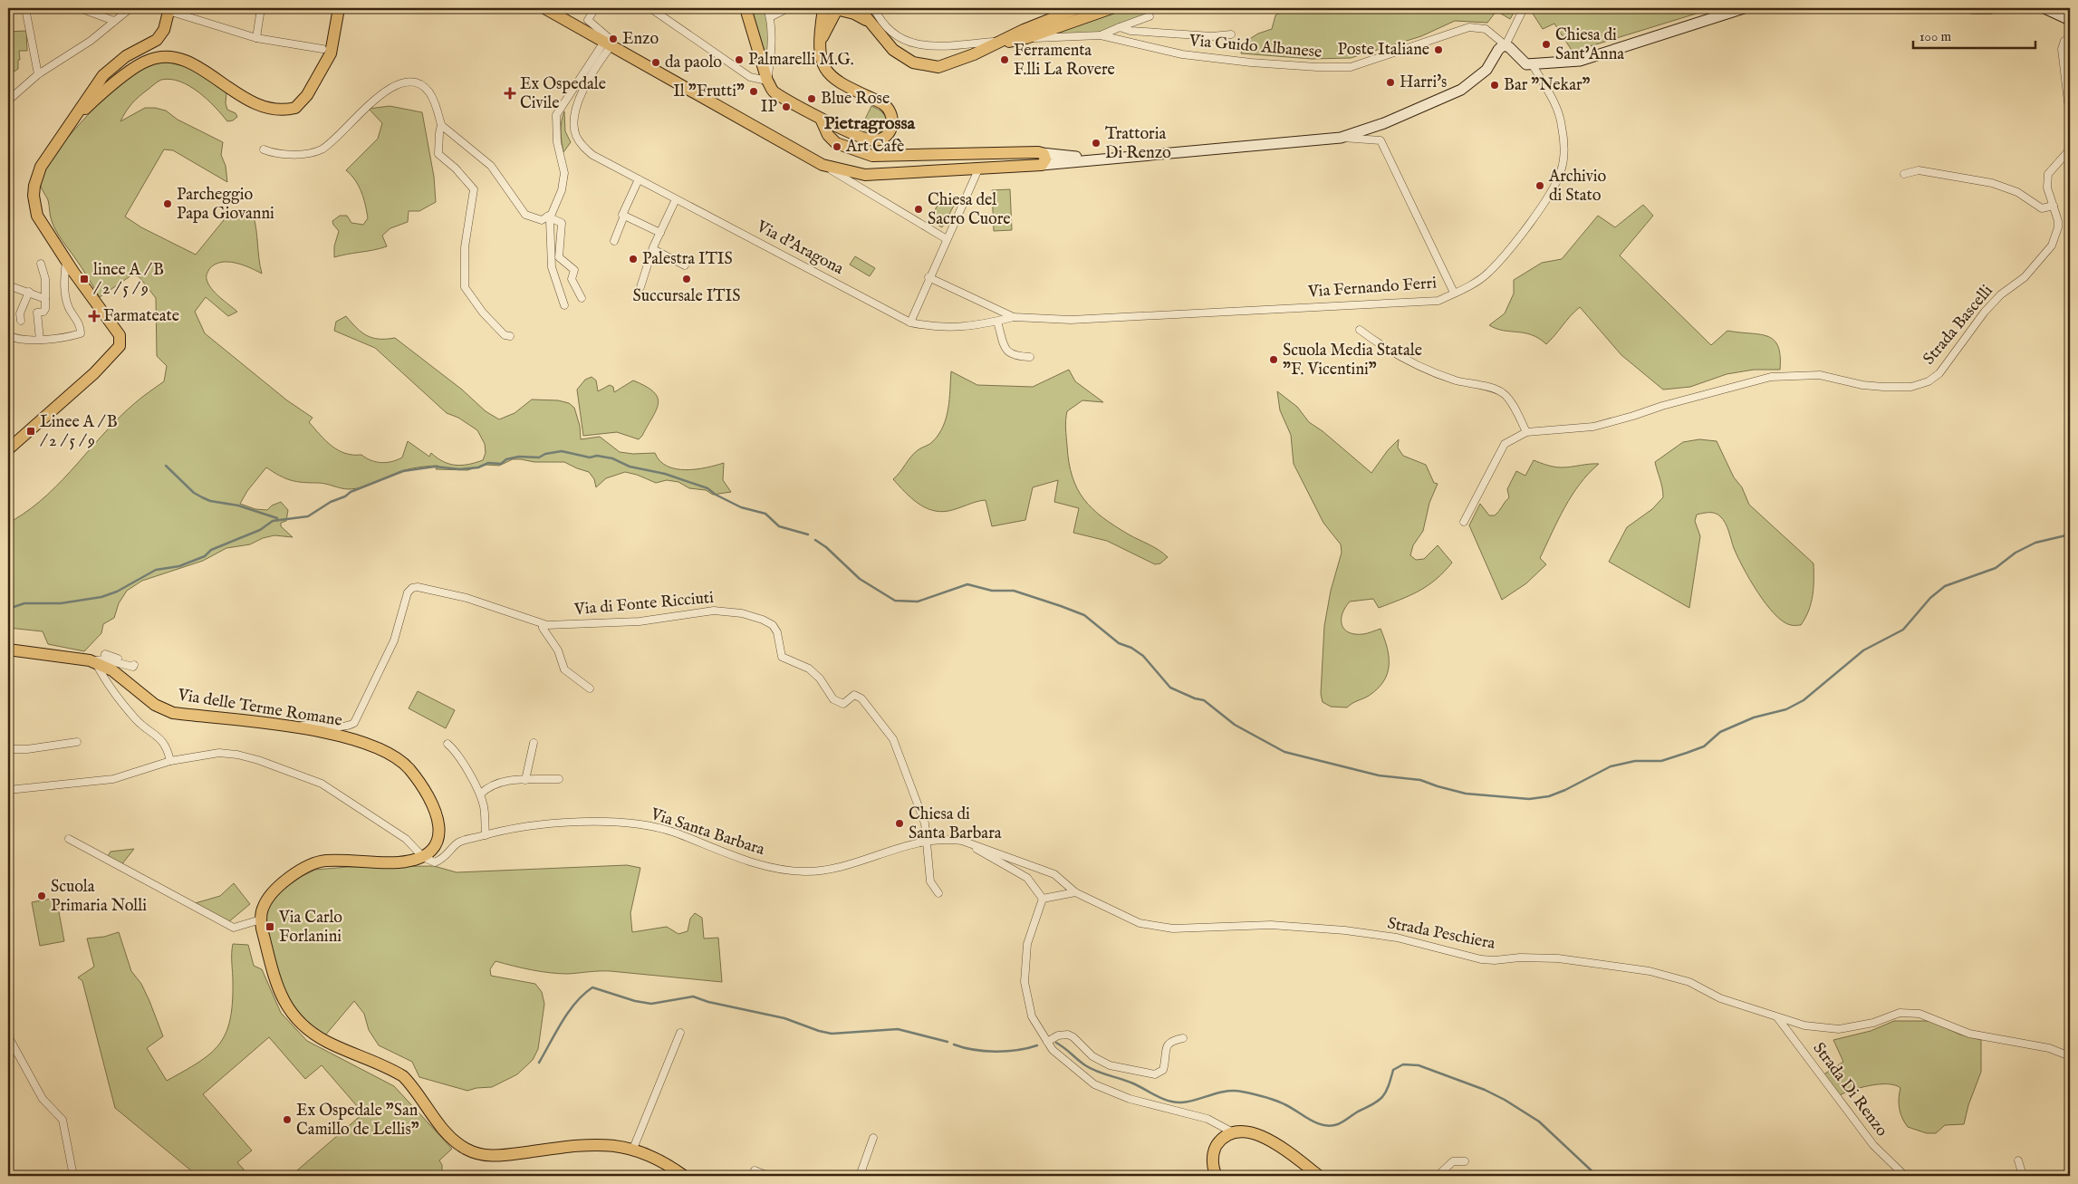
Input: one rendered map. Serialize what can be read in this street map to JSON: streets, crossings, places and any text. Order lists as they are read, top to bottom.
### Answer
{
  "streets": {
    "main road": ["Via delle Terme Romane"],
    "street": [
      "Via Guido Albanese",
      "Via d'Aragona",
      "Via Fernando Ferri",
      "Strada Bascelli",
      "Via di Fonte Ricciuti",
      "Via Santa Barbara",
      "Strada Peschiera",
      "Strada Di Renzo"
    ]
  },
  "crossings": [
    ["Via d'Aragona", "Via Fernando Ferri"],
    ["Via di Fonte Ricciuti", "Via delle Terme Romane"],
    ["Via di Fonte Ricciuti", "Via Santa Barbara"],
    ["Via delle Terme Romane", "Via Santa Barbara"],
    ["Via Santa Barbara", "Strada Peschiera"],
    ["Strada Peschiera", "Strada Di Renzo"]
  ],
  "districts": ["Pietragrossa"],
  "places": {
    "other": [
      "Enzo",
      "Chiesa di Sant'Anna",
      "Poste Italiane",
      "Palmarelli M.G.",
      "Ferramenta F.lli La Rovere",
      "da paolo",
      "Harri's",
      "Bar \"Nekar\"",
      "Il \"Frutti\"",
      "Blue Rose",
      "IP",
      "Trattoria Di Renzo",
      "Art Cafè",
      "Archivio di Stato",
      "Parcheggio Papa Giovanni",
      "Chiesa del Sacro Cuore",
      "Palestra ITIS",
      "Succursale ITIS",
      "Scuola Media Statale \"F. Vicentini\"",
      "Chiesa di Santa Barbara",
      "Scuola Primaria Nolli",
      "Ex Ospedale \"San Camillo de Lellis\""
    ],
    "health": ["Ex Ospedale Civile", "Farmateate"],
    "transit": ["linee A / B / 2 / 5 / 9", "Linee A / B / 2 / 5 / 9", "Via Carlo Forlanini"]
  },
  "scale_bar": "100 m"
}
